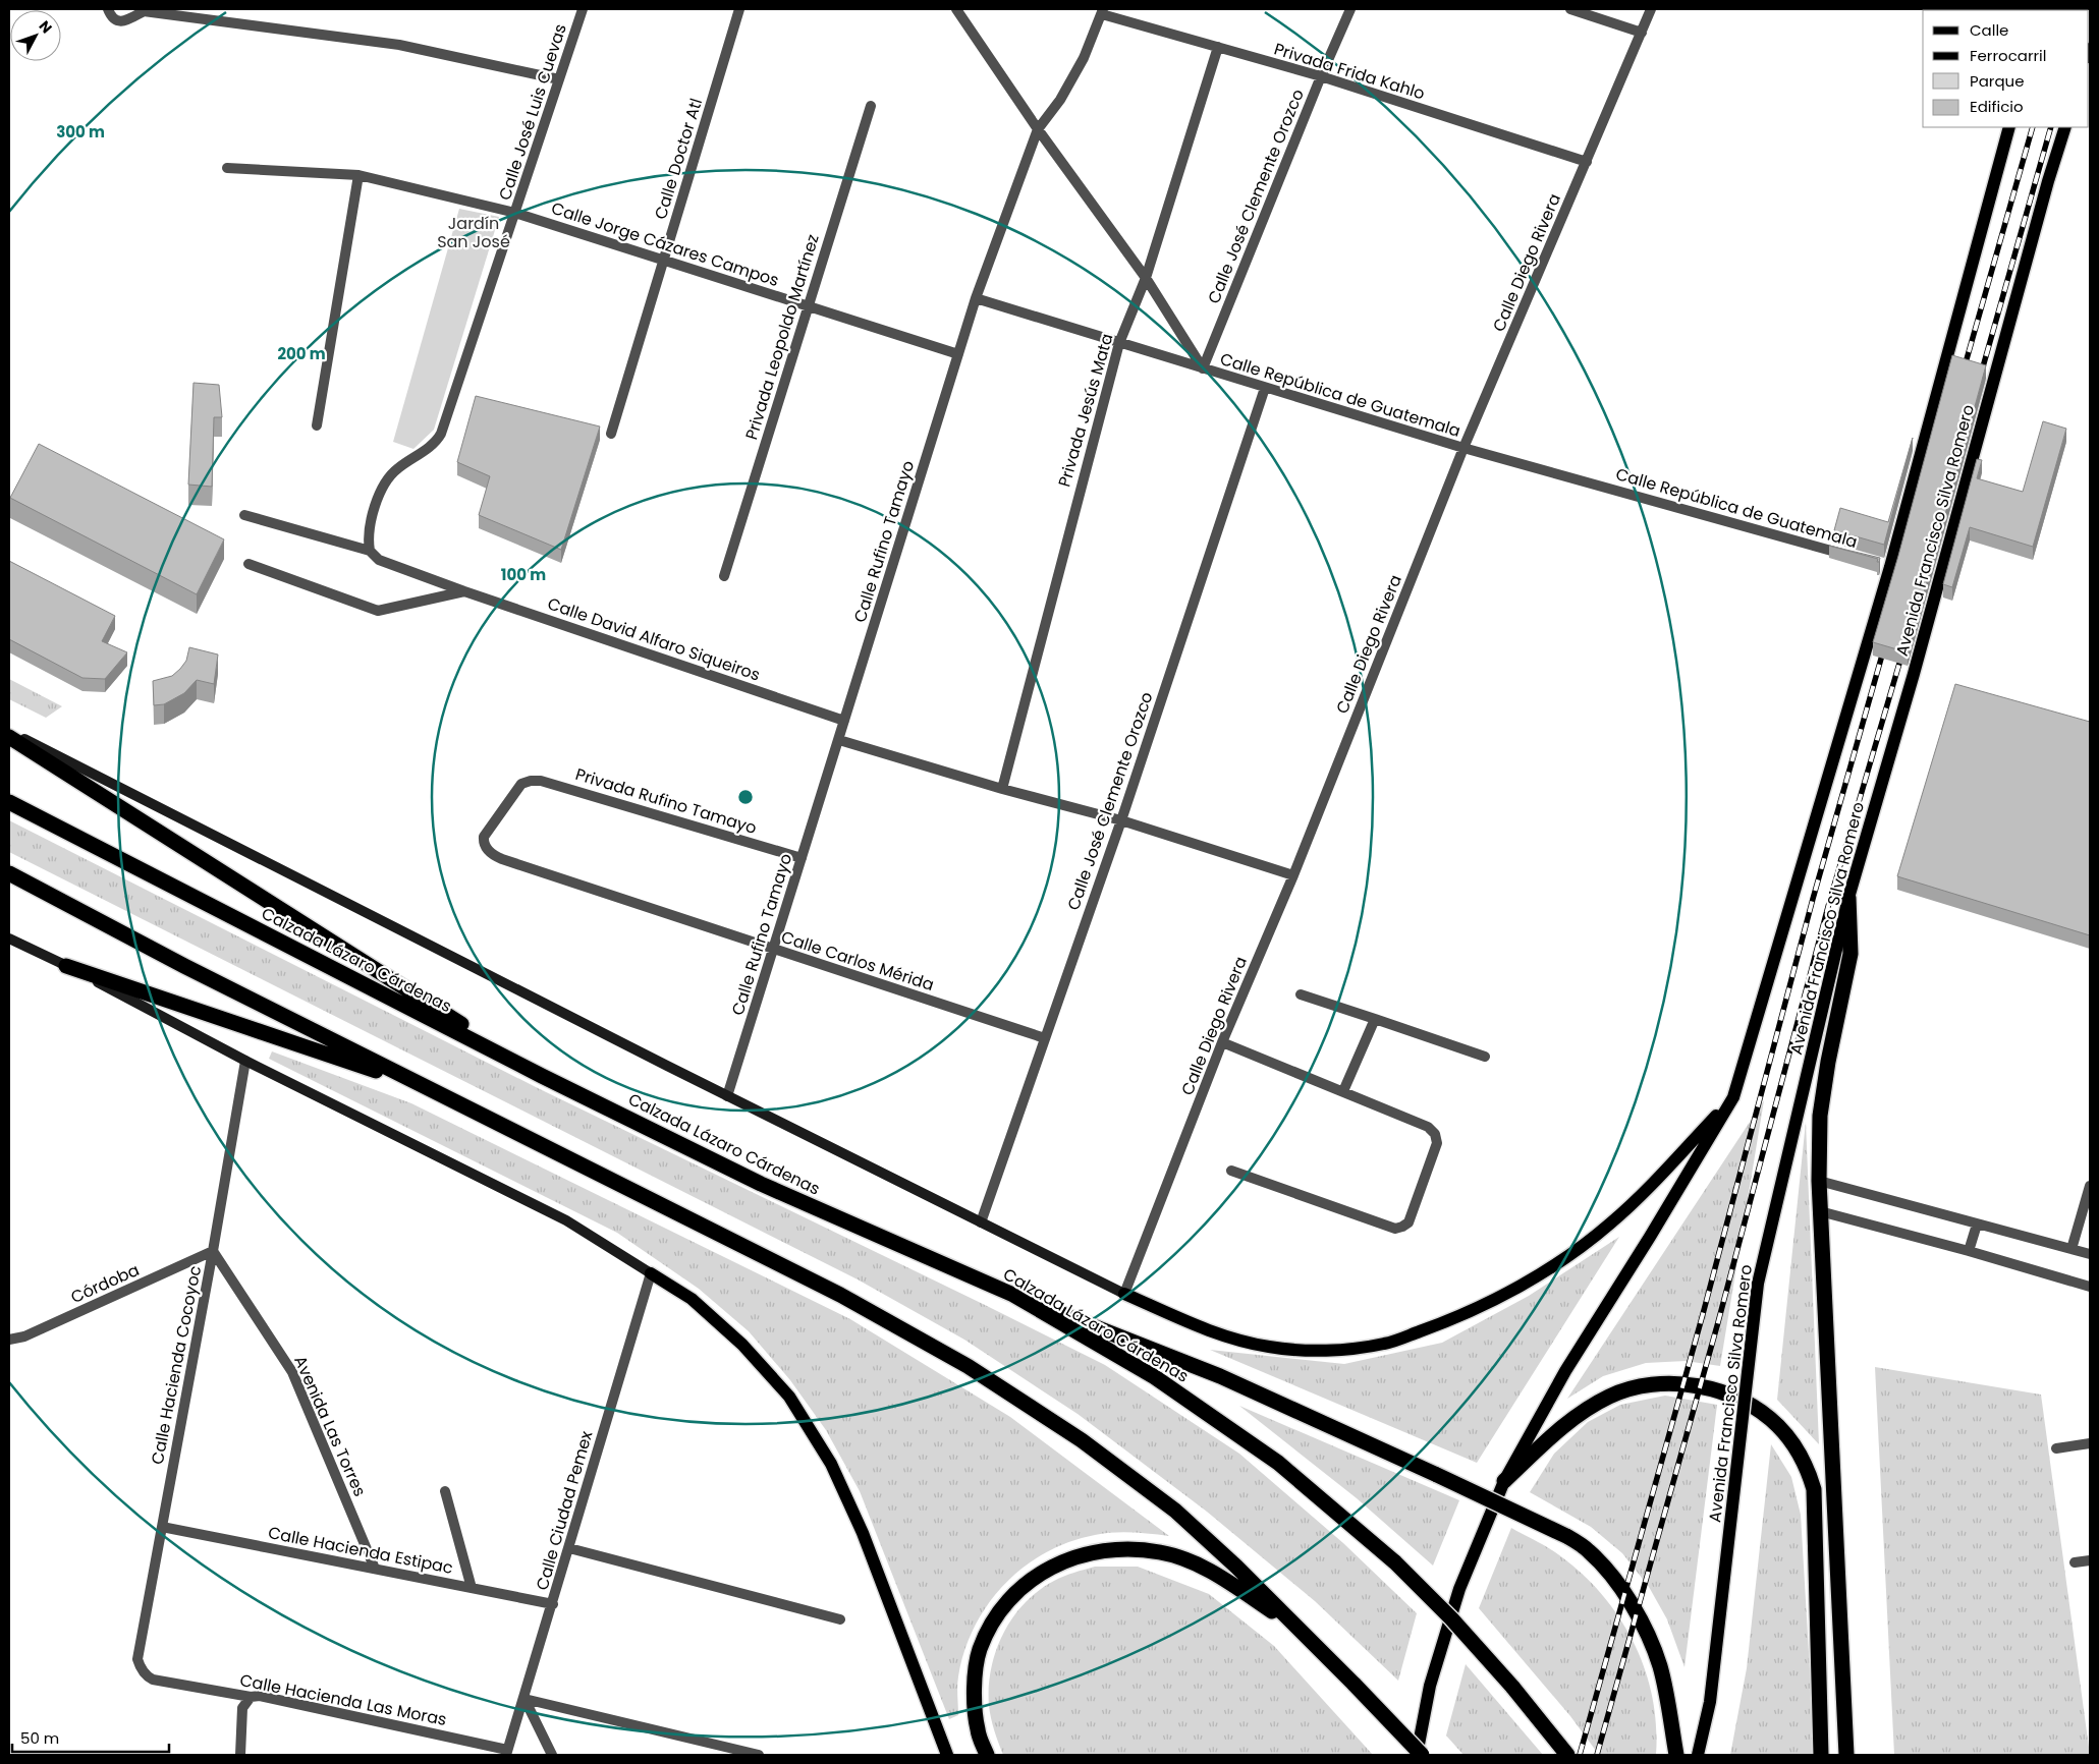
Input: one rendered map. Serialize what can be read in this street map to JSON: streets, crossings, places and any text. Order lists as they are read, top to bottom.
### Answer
{
  "streets": {
    "highway": ["Calzada Lázaro Cárdenas"],
    "main road": ["Avenida Francisco Silva Romero"],
    "street": [
      "Privada Frida Kahlo",
      "Calle José Luis Cuevas",
      "Calle Doctor Atl",
      "Calle José Clemente Orozco",
      "Calle Jorge Cázares Campos",
      "Calle Diego Rivera",
      "Privada Leopoldo Martínez",
      "Calle República de Guatemala",
      "Privada Jesús Mata",
      "Calle Rufino Tamayo",
      "Calle David Alfaro Siqueiros",
      "Privada Rufino Tamayo",
      "Calle Carlos Mérida",
      "Córdoba",
      "Calle Hacienda Cocoyoc",
      "Avenida Las Torres",
      "Calle Ciudad Pemex",
      "Calle Hacienda Estipac",
      "Calle Hacienda Las Moras"
    ]
  },
  "crossings": [
    ["Privada Frida Kahlo", "Calle José Clemente Orozco"],
    ["Privada Frida Kahlo", "Calle Diego Rivera"],
    ["Privada Frida Kahlo", "Privada Jesús Mata"],
    ["Privada Frida Kahlo", "Calle Rufino Tamayo"],
    ["Calle José Luis Cuevas", "Calle Jorge Cázares Campos"],
    ["Calle José Luis Cuevas", "Calle David Alfaro Siqueiros"],
    ["Calle Doctor Atl", "Calle Jorge Cázares Campos"],
    ["Calle José Clemente Orozco", "Calle República de Guatemala"],
    ["Calle José Clemente Orozco", "Calle Carlos Mérida"],
    ["Calle Jorge Cázares Campos", "Privada Leopoldo Martínez"],
    ["Calle Jorge Cázares Campos", "Calle Rufino Tamayo"],
    ["Calle Diego Rivera", "Calle República de Guatemala"],
    ["Calle República de Guatemala", "Privada Jesús Mata"],
    ["Calle República de Guatemala", "Calle Rufino Tamayo"],
    ["Calle Rufino Tamayo", "Calle David Alfaro Siqueiros"],
    ["Calle Rufino Tamayo", "Privada Rufino Tamayo"],
    ["Calle Rufino Tamayo", "Calle Carlos Mérida"],
    ["Privada Rufino Tamayo", "Calle Carlos Mérida"],
    ["Córdoba", "Calle Hacienda Cocoyoc"],
    ["Córdoba", "Avenida Las Torres"],
    ["Calle Hacienda Cocoyoc", "Avenida Las Torres"],
    ["Calle Hacienda Cocoyoc", "Calle Hacienda Estipac"],
    ["Calle Hacienda Cocoyoc", "Calle Hacienda Las Moras"],
    ["Avenida Las Torres", "Calle Hacienda Estipac"],
    ["Calle Ciudad Pemex", "Calle Hacienda Estipac"],
    ["Calle Ciudad Pemex", "Calle Hacienda Las Moras"]
  ],
  "parks": ["Jardín San José"],
  "legend": [
    "Calle",
    "Ferrocarril",
    "Parque",
    "Edificio"
  ],
  "scale_bar": "50 m",
  "north": "top right",
  "rings": ["300 m", "200 m", "100 m"]
}
